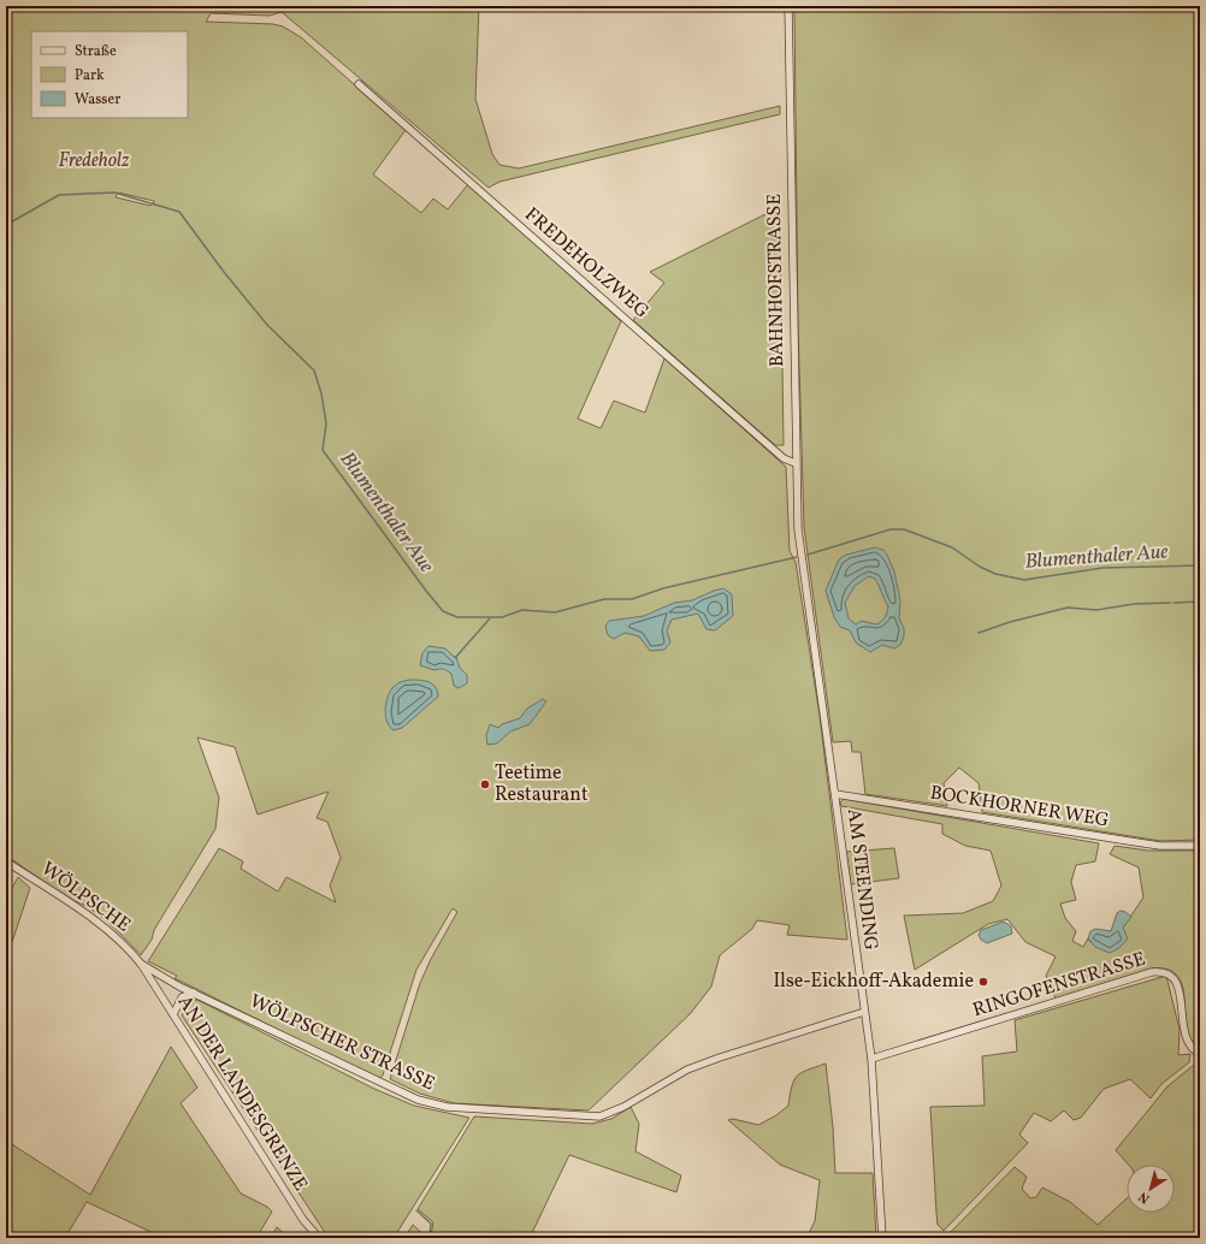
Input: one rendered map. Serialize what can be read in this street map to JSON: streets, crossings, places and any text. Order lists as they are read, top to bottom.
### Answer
{
  "streets": {
    "street": [
      "FREDEHOLZWEG",
      "BAHNHOFSTRASSE",
      "BOCKHORNER WEG",
      "AM STEENDING",
      "WÖLPSCHE",
      "RINGOFENSTRASSE",
      "WÖLPSCHER STRASSE",
      "AN DER LANDESGRENZE"
    ]
  },
  "crossings": [
    ["FREDEHOLZWEG", "BAHNHOFSTRASSE"],
    ["BAHNHOFSTRASSE", "AM STEENDING"],
    ["BOCKHORNER WEG", "AM STEENDING"],
    ["AM STEENDING", "RINGOFENSTRASSE"],
    ["AM STEENDING", "WÖLPSCHER STRASSE"],
    ["WÖLPSCHE", "WÖLPSCHER STRASSE"],
    ["WÖLPSCHE", "AN DER LANDESGRENZE"],
    ["WÖLPSCHER STRASSE", "AN DER LANDESGRENZE"]
  ],
  "water": ["Blumenthaler Aue"],
  "parks": ["Fredeholz"],
  "places": ["Teetime Restaurant", "Ilse-Eickhoff-Akademie"],
  "legend": ["Straße", "Park", "Wasser"],
  "north": "bottom left"
}
